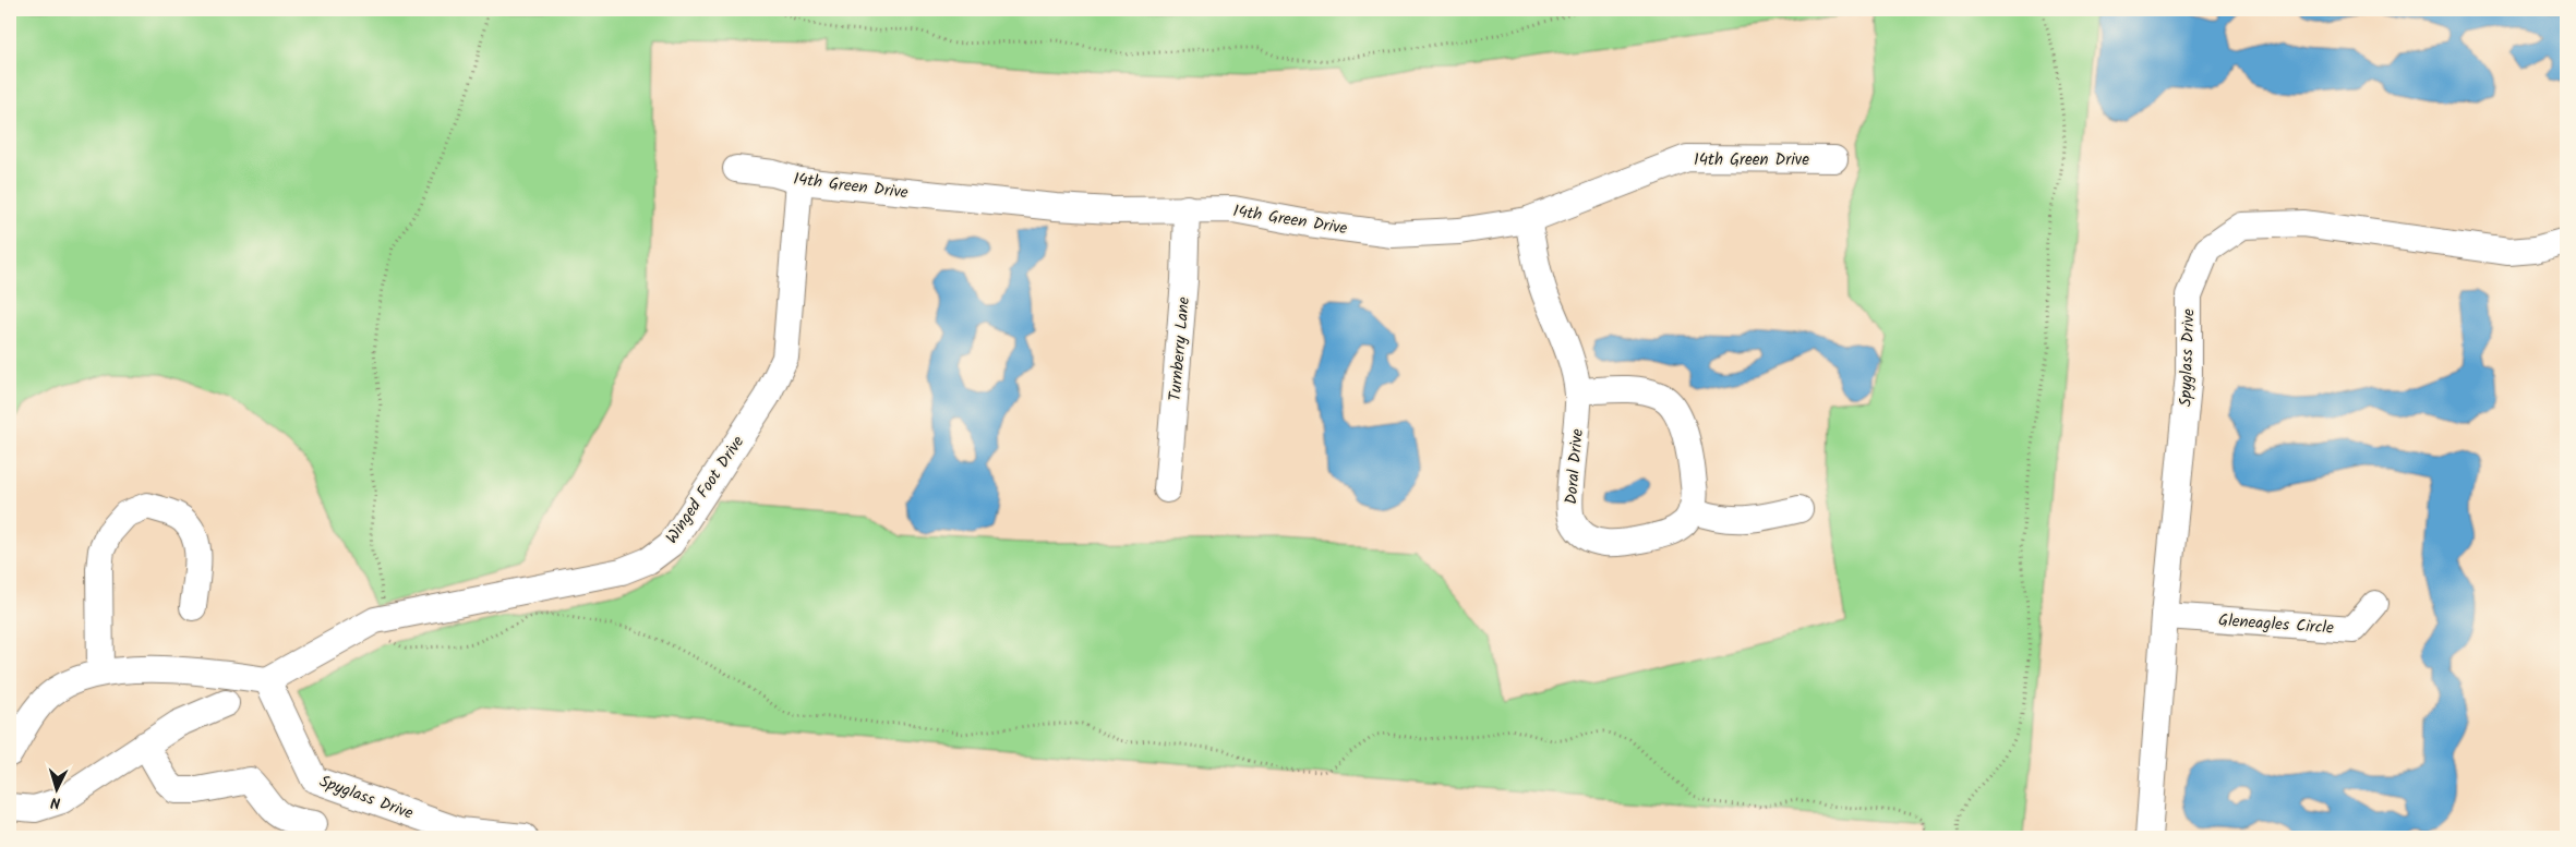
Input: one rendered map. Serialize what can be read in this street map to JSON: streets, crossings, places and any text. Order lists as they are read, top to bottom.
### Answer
{
  "streets": {
    "street": [
      "14th Green Drive",
      "Turnberry Lane",
      "Spyglass Drive",
      "Doral Drive",
      "Winged Foot Drive",
      "Gleneagles Circle"
    ]
  },
  "crossings": [
    ["14th Green Drive", "Turnberry Lane"],
    ["14th Green Drive", "Doral Drive"],
    ["14th Green Drive", "Winged Foot Drive"],
    ["Spyglass Drive", "Winged Foot Drive"],
    ["Spyglass Drive", "Gleneagles Circle"]
  ],
  "north": "bottom"
}
